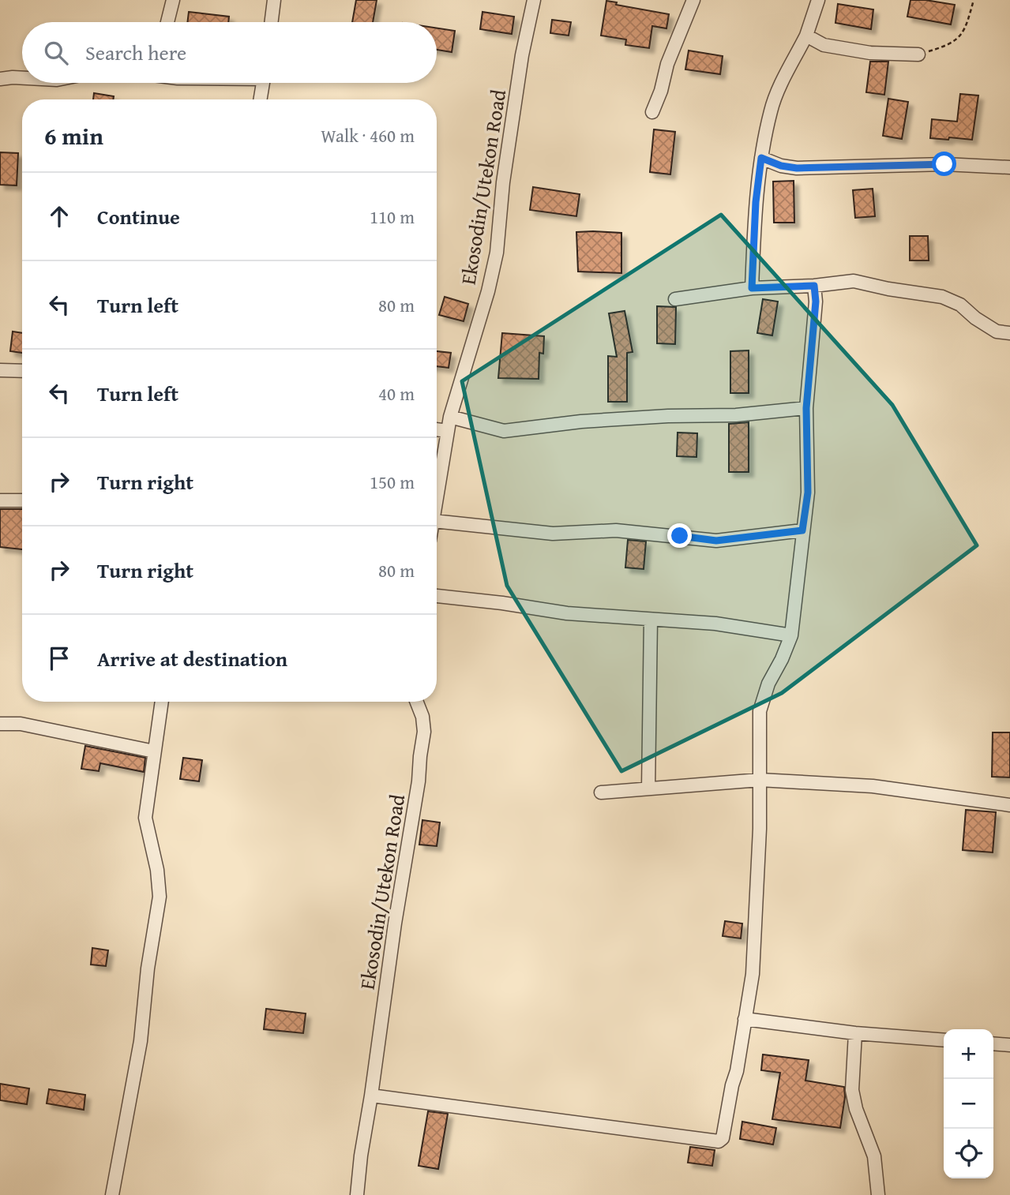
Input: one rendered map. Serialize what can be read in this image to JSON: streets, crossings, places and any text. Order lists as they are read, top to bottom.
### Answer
{
  "streets": {
    "street": ["Ekosodin/Utekon Road"]
  },
  "page": {
    "search": "Search here",
    "heading": ["6 min", "Walk · 460 m"],
    "list": [
      ["Continue", "110 m"],
      ["Turn left", "80 m"],
      ["Turn left", "40 m"],
      ["Turn right", "150 m"],
      ["Turn right", "80 m"],
      "Arrive at destination"
    ],
    "map_buttons": ["+", "−"]
  }
}
